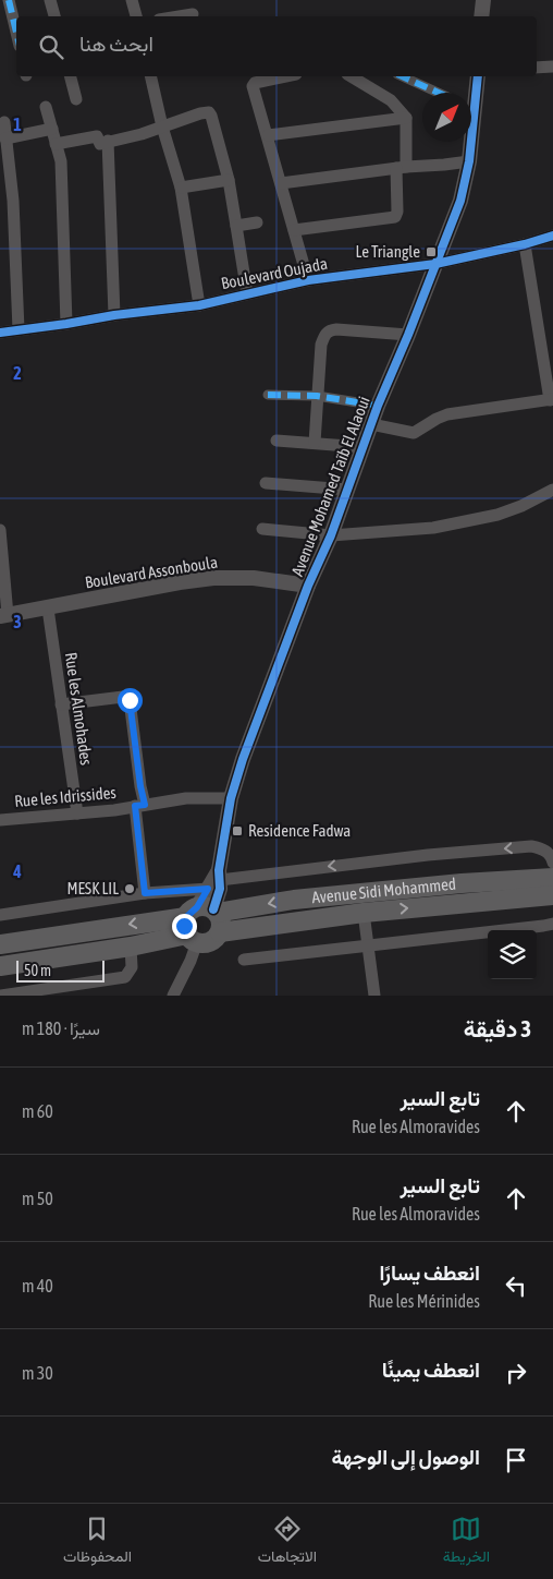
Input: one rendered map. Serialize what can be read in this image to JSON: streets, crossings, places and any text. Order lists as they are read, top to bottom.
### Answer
{
  "streets": {
    "main road": ["Avenue Sidi Mohammed"],
    "street": [
      "Boulevard Oujada",
      "Avenue Mohamed Taïb El Alaoui",
      "Boulevard Assonboula",
      "Rue les Almohades",
      "Rue les Idrissides"
    ]
  },
  "crossings": [
    ["Boulevard Oujada", "Avenue Mohamed Taïb El Alaoui"],
    ["Avenue Mohamed Taïb El Alaoui", "Boulevard Assonboula"],
    ["Avenue Mohamed Taïb El Alaoui", "Rue les Idrissides"],
    ["Avenue Mohamed Taïb El Alaoui", "Avenue Sidi Mohammed"],
    ["Boulevard Assonboula", "Rue les Almohades"],
    ["Rue les Almohades", "Rue les Idrissides"]
  ],
  "places": {
    "transit": ["Le Triangle", "Residence Fadwa"],
    "other": ["MESK LIL"]
  },
  "scale_bar": "50 m",
  "north": "top right",
  "page": {
    "search": "ابحث هنا",
    "scale": "50 m",
    "heading": ["3 دقيقة", "سيرًا · 180 m"],
    "list": [
      ["تابع السير", "Rue les Almoravides", "60 m"],
      ["تابع السير", "Rue les Almoravides", "50 m"],
      ["انعطف يسارًا", "Rue les Mérinides", "40 m"],
      ["انعطف يمينًا", "30 m"],
      "الوصول إلى الوجهة"
    ],
    "nav": ["الخريطة", "الاتجاهات", "المحفوظات"]
  },
  "grid": {
    "rows": [
      "1",
      "2",
      "3",
      "4"
    ]
  }
}
